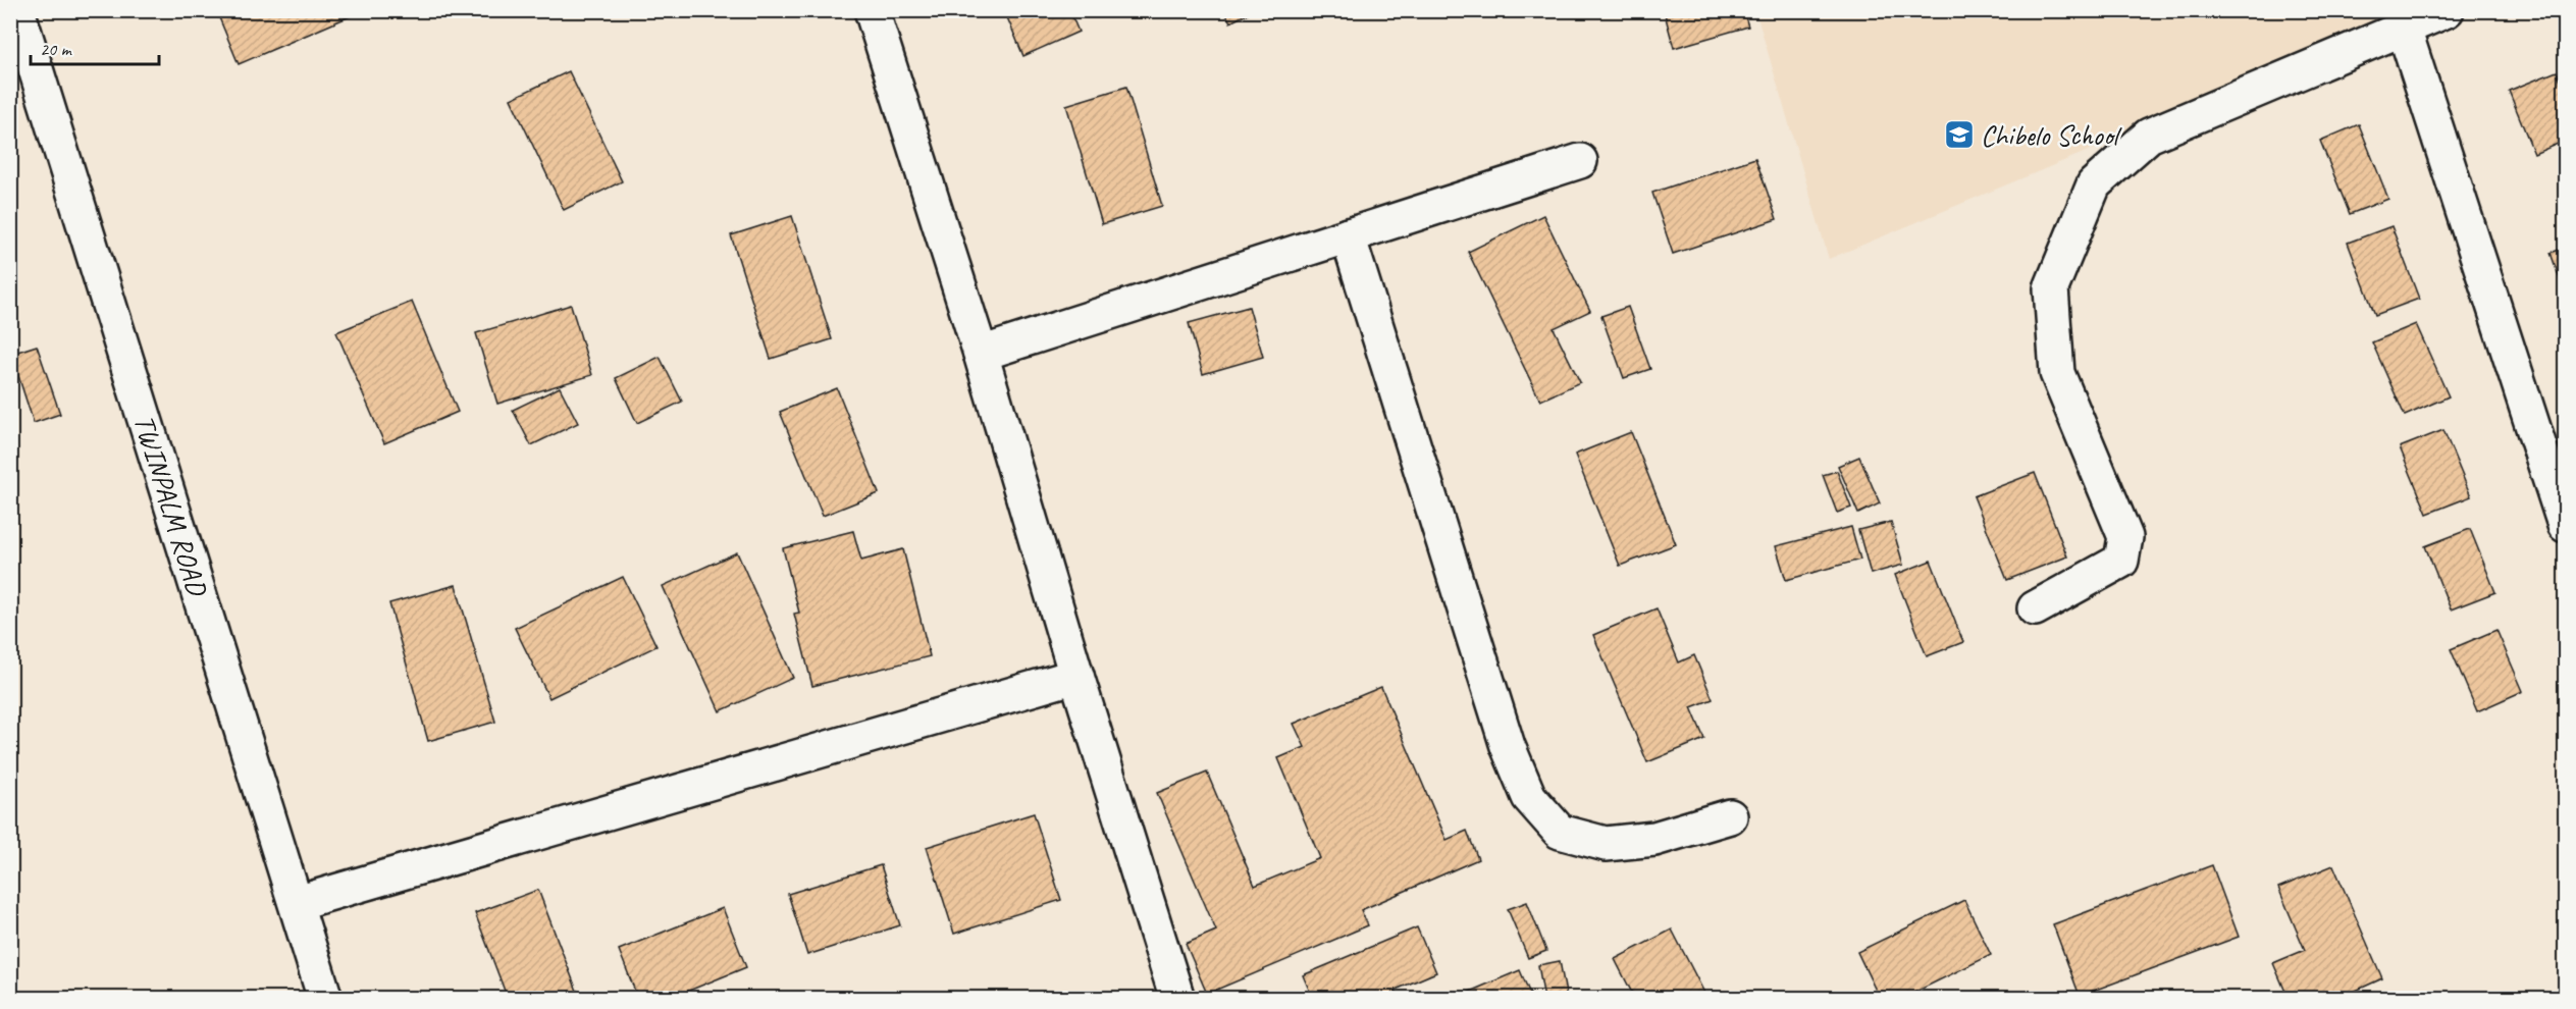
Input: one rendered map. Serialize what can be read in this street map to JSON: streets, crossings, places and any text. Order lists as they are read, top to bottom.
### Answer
{
  "streets": {
    "street": ["TWINPALM ROAD"]
  },
  "places": {
    "school or university": ["Chibelo School"]
  },
  "scale_bar": "20 m"
}
